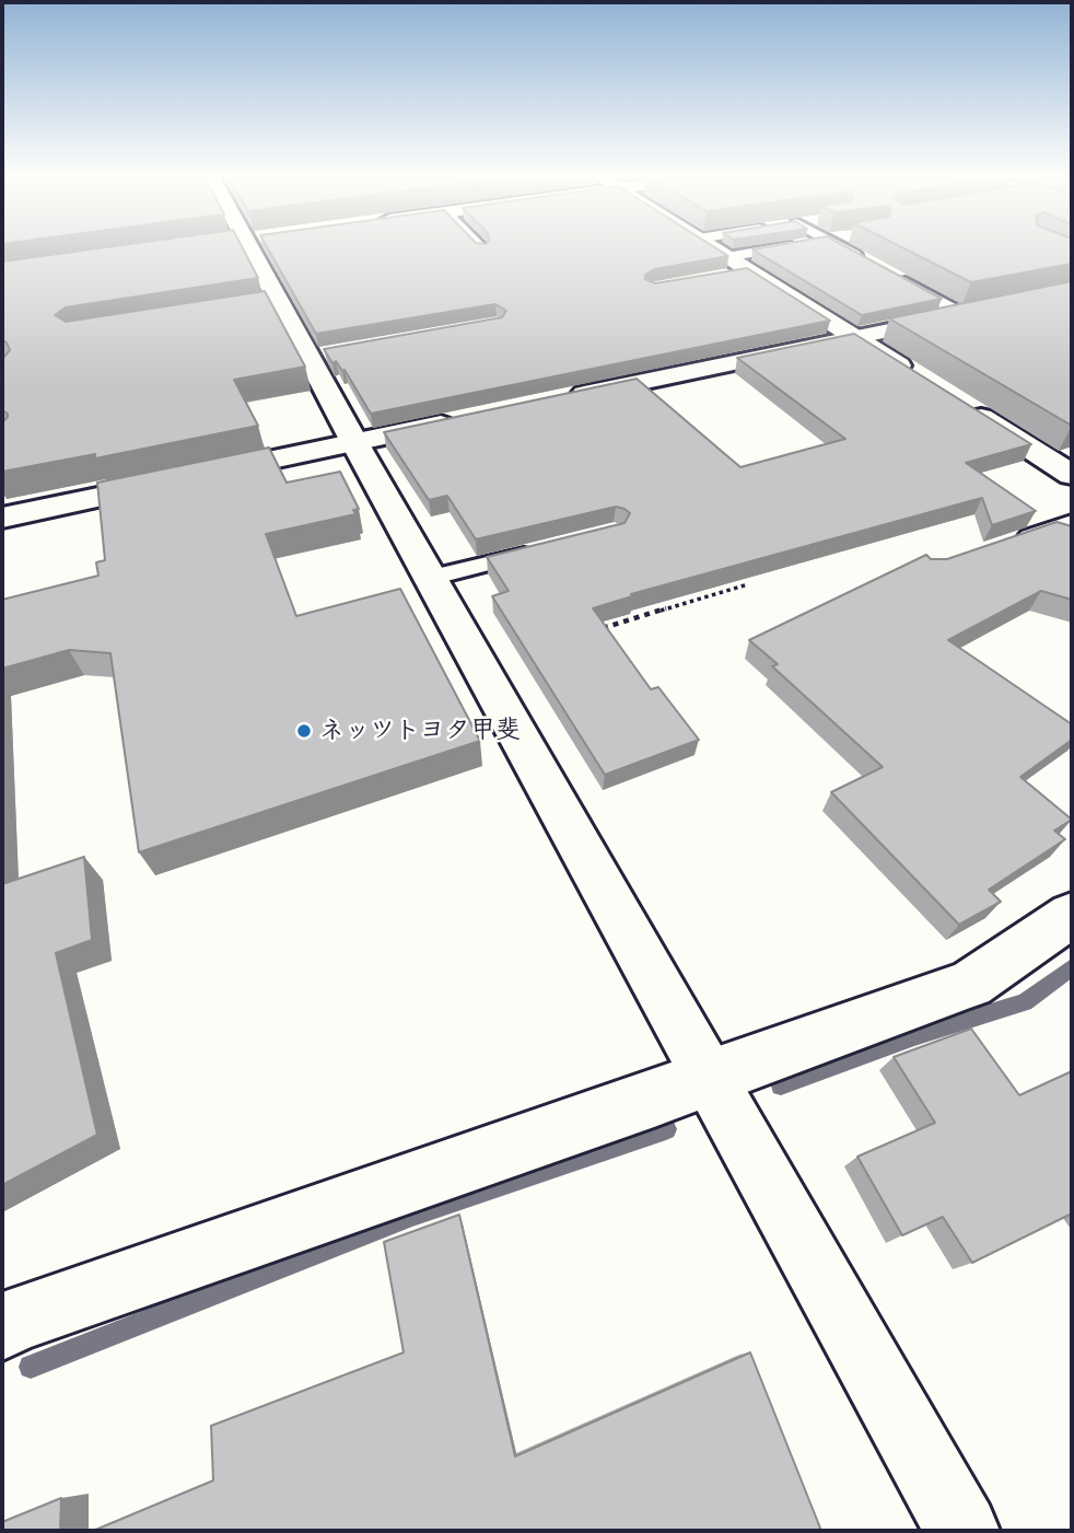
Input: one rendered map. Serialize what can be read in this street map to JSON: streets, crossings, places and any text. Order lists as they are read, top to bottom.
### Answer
{
  "places": ["ネッツトヨタ甲斐"]
}
